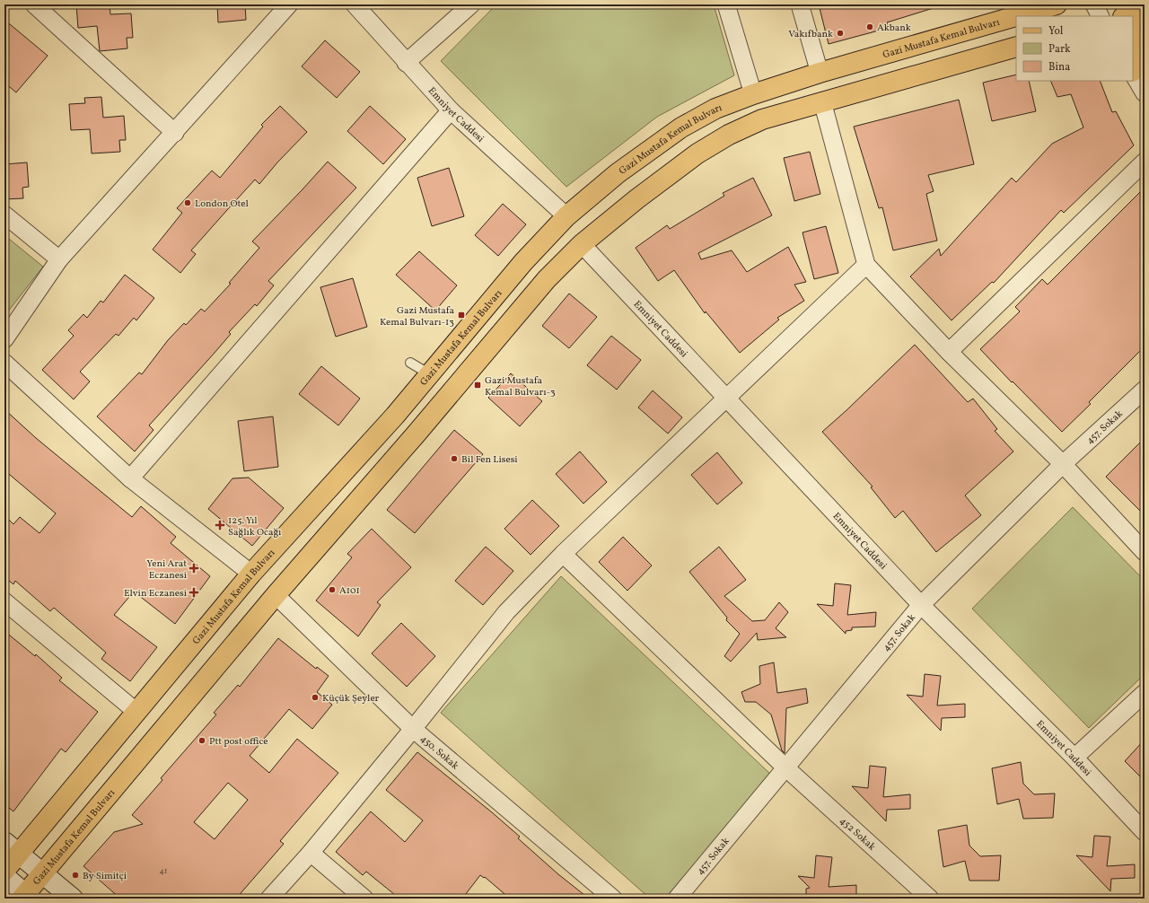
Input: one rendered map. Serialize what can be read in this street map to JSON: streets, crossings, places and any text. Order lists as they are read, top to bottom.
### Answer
{
  "streets": {
    "main road": ["Gazi Mustafa Kemal Bulvarı"],
    "street": [
      "Emniyet Caddesi",
      "457. Sokak",
      "450. Sokak",
      "452 Sokak"
    ]
  },
  "crossings": [
    ["Gazi Mustafa Kemal Bulvarı", "Emniyet Caddesi"],
    ["Gazi Mustafa Kemal Bulvarı", "450. Sokak"],
    ["Emniyet Caddesi", "457. Sokak"],
    ["457. Sokak", "452 Sokak"]
  ],
  "places": {
    "other": [
      "Akbank",
      "Vakıfbank",
      "London Otel",
      "Bil Fen Lisesi",
      "A101",
      "Küçük Şeyler",
      "Ptt post office",
      "By Simitçi"
    ],
    "transit": ["Gazi Mustafa Kemal Bulvarı-13", "Gazi Mustafa Kemal Bulvarı-3"],
    "health": ["125. Yıl Sağlık Ocağı", "Yeni Arat Eczanesi", "Elvin Eczanesi"]
  },
  "house_numbers": ["41"],
  "legend": ["Yol", "Park", "Bina"]
}
